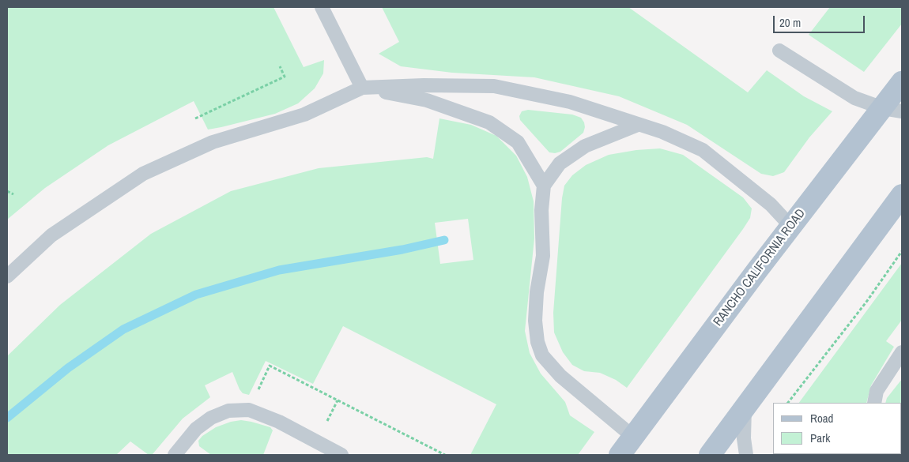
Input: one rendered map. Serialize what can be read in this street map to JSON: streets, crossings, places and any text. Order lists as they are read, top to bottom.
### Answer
{
  "streets": {
    "main road": ["RANCHO CALIFORNIA ROAD"]
  },
  "legend": ["Road", "Park"],
  "scale_bar": "20 m"
}
